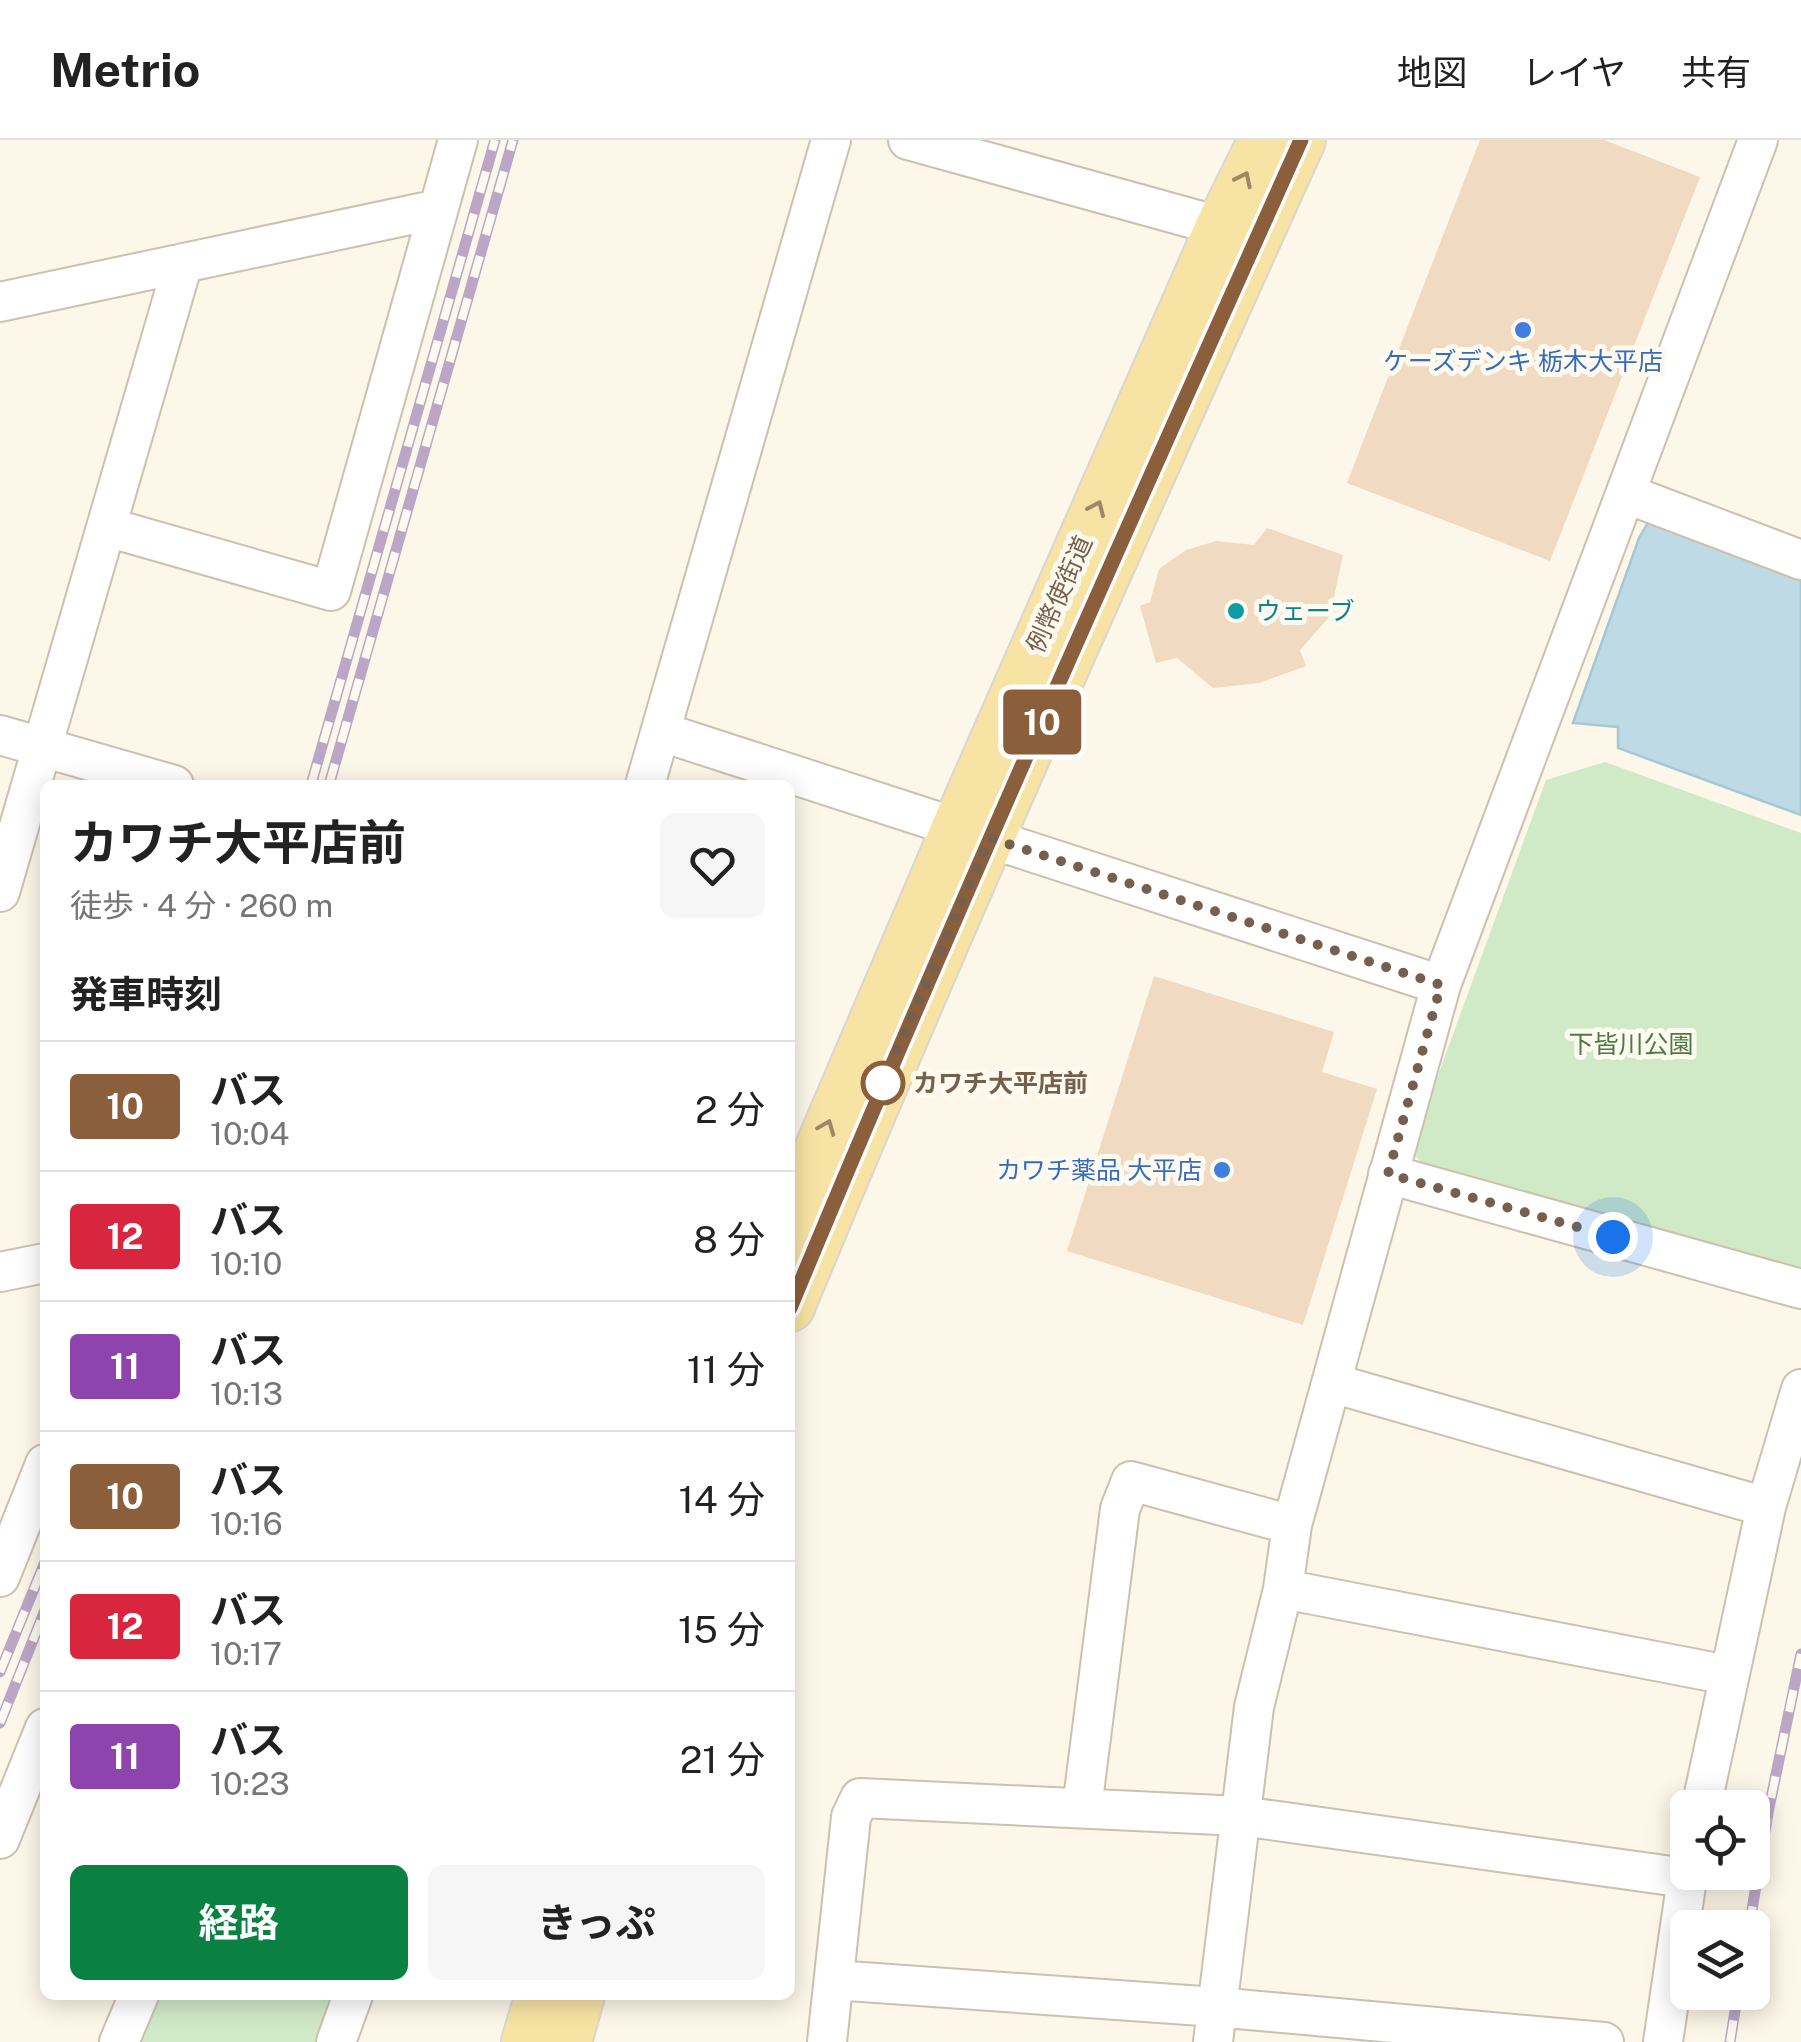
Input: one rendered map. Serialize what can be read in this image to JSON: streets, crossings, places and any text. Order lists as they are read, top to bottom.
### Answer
{
  "streets": {
    "main road": ["例幣使街道"]
  },
  "parks": ["下皆川公園"],
  "places": [
    "ケーズデンキ 栃木大平店",
    "ウェーブ",
    "カワチ大平店前",
    "カワチ薬品 大平店"
  ],
  "lines": ["bus line 10"],
  "page": {
    "header": "Metrio",
    "nav": ["地図", "レイヤ", "共有"],
    "on_map": "10",
    "heading": [
      ["カワチ大平店前", "徒歩 · 4 分 · 260 m"],
      "発車時刻"
    ],
    "list": [
      {
        "mark": "10",
        "name": "バス",
        "note": "10:04",
        "value": "2 分"
      },
      {
        "mark": "12",
        "name": "バス",
        "note": "10:10",
        "value": "8 分"
      },
      {
        "mark": "11",
        "name": "バス",
        "note": "10:13",
        "value": "11 分"
      },
      {
        "mark": "10",
        "name": "バス",
        "note": "10:16",
        "value": "14 分"
      },
      {
        "mark": "12",
        "name": "バス",
        "note": "10:17",
        "value": "15 分"
      },
      {
        "mark": "11",
        "name": "バス",
        "note": "10:23",
        "value": "21 分"
      }
    ],
    "buttons": ["経路", "きっぷ"]
  }
}
